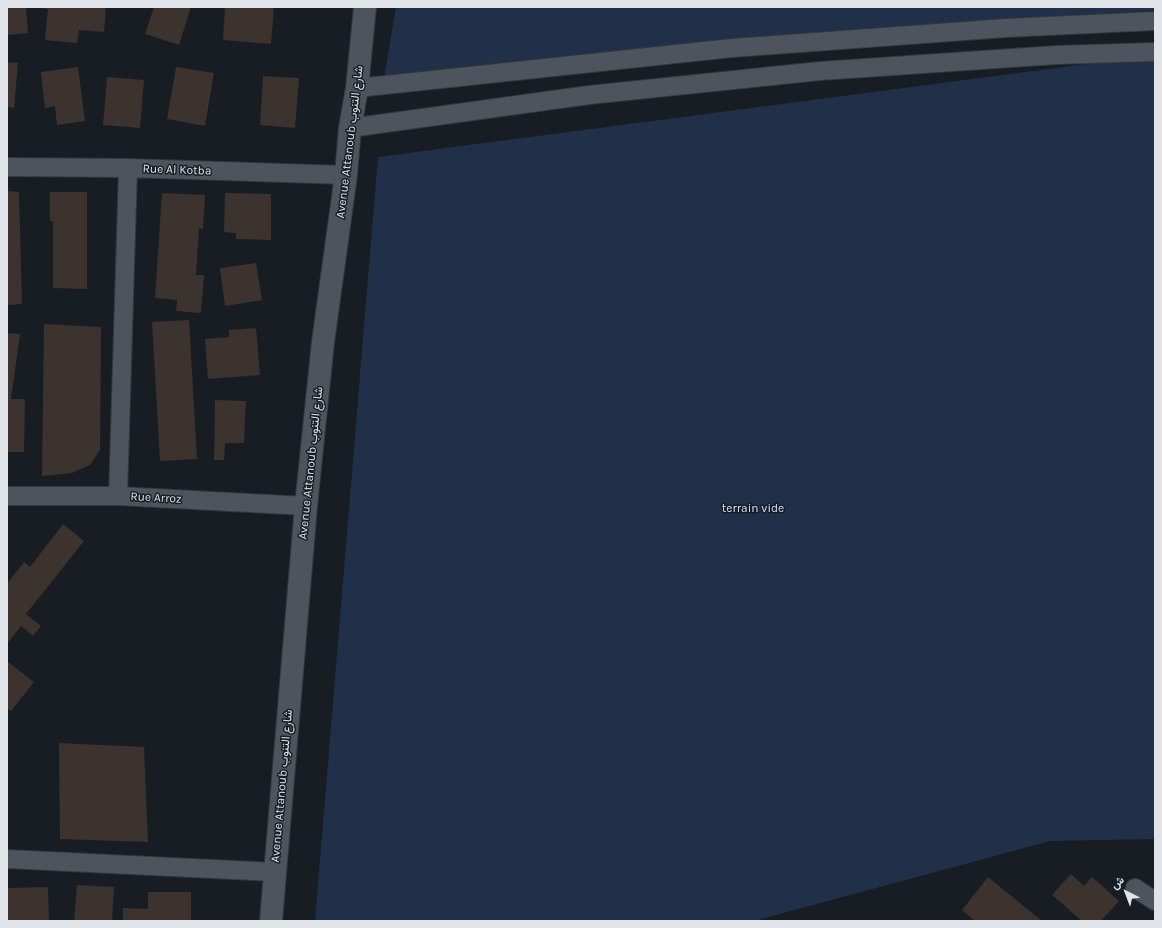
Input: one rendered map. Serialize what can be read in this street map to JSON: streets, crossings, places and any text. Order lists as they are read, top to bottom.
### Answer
{
  "streets": {
    "street": ["Avenue Attanoub شارع التنوب", "Rue Al Kotba", "Rue Arroz"]
  },
  "crossings": [
    ["Avenue Attanoub شارع التنوب", "Rue Al Kotba"],
    ["Avenue Attanoub شارع التنوب", "Rue Arroz"]
  ],
  "parks": ["terrain vide"],
  "north": "top left"
}
